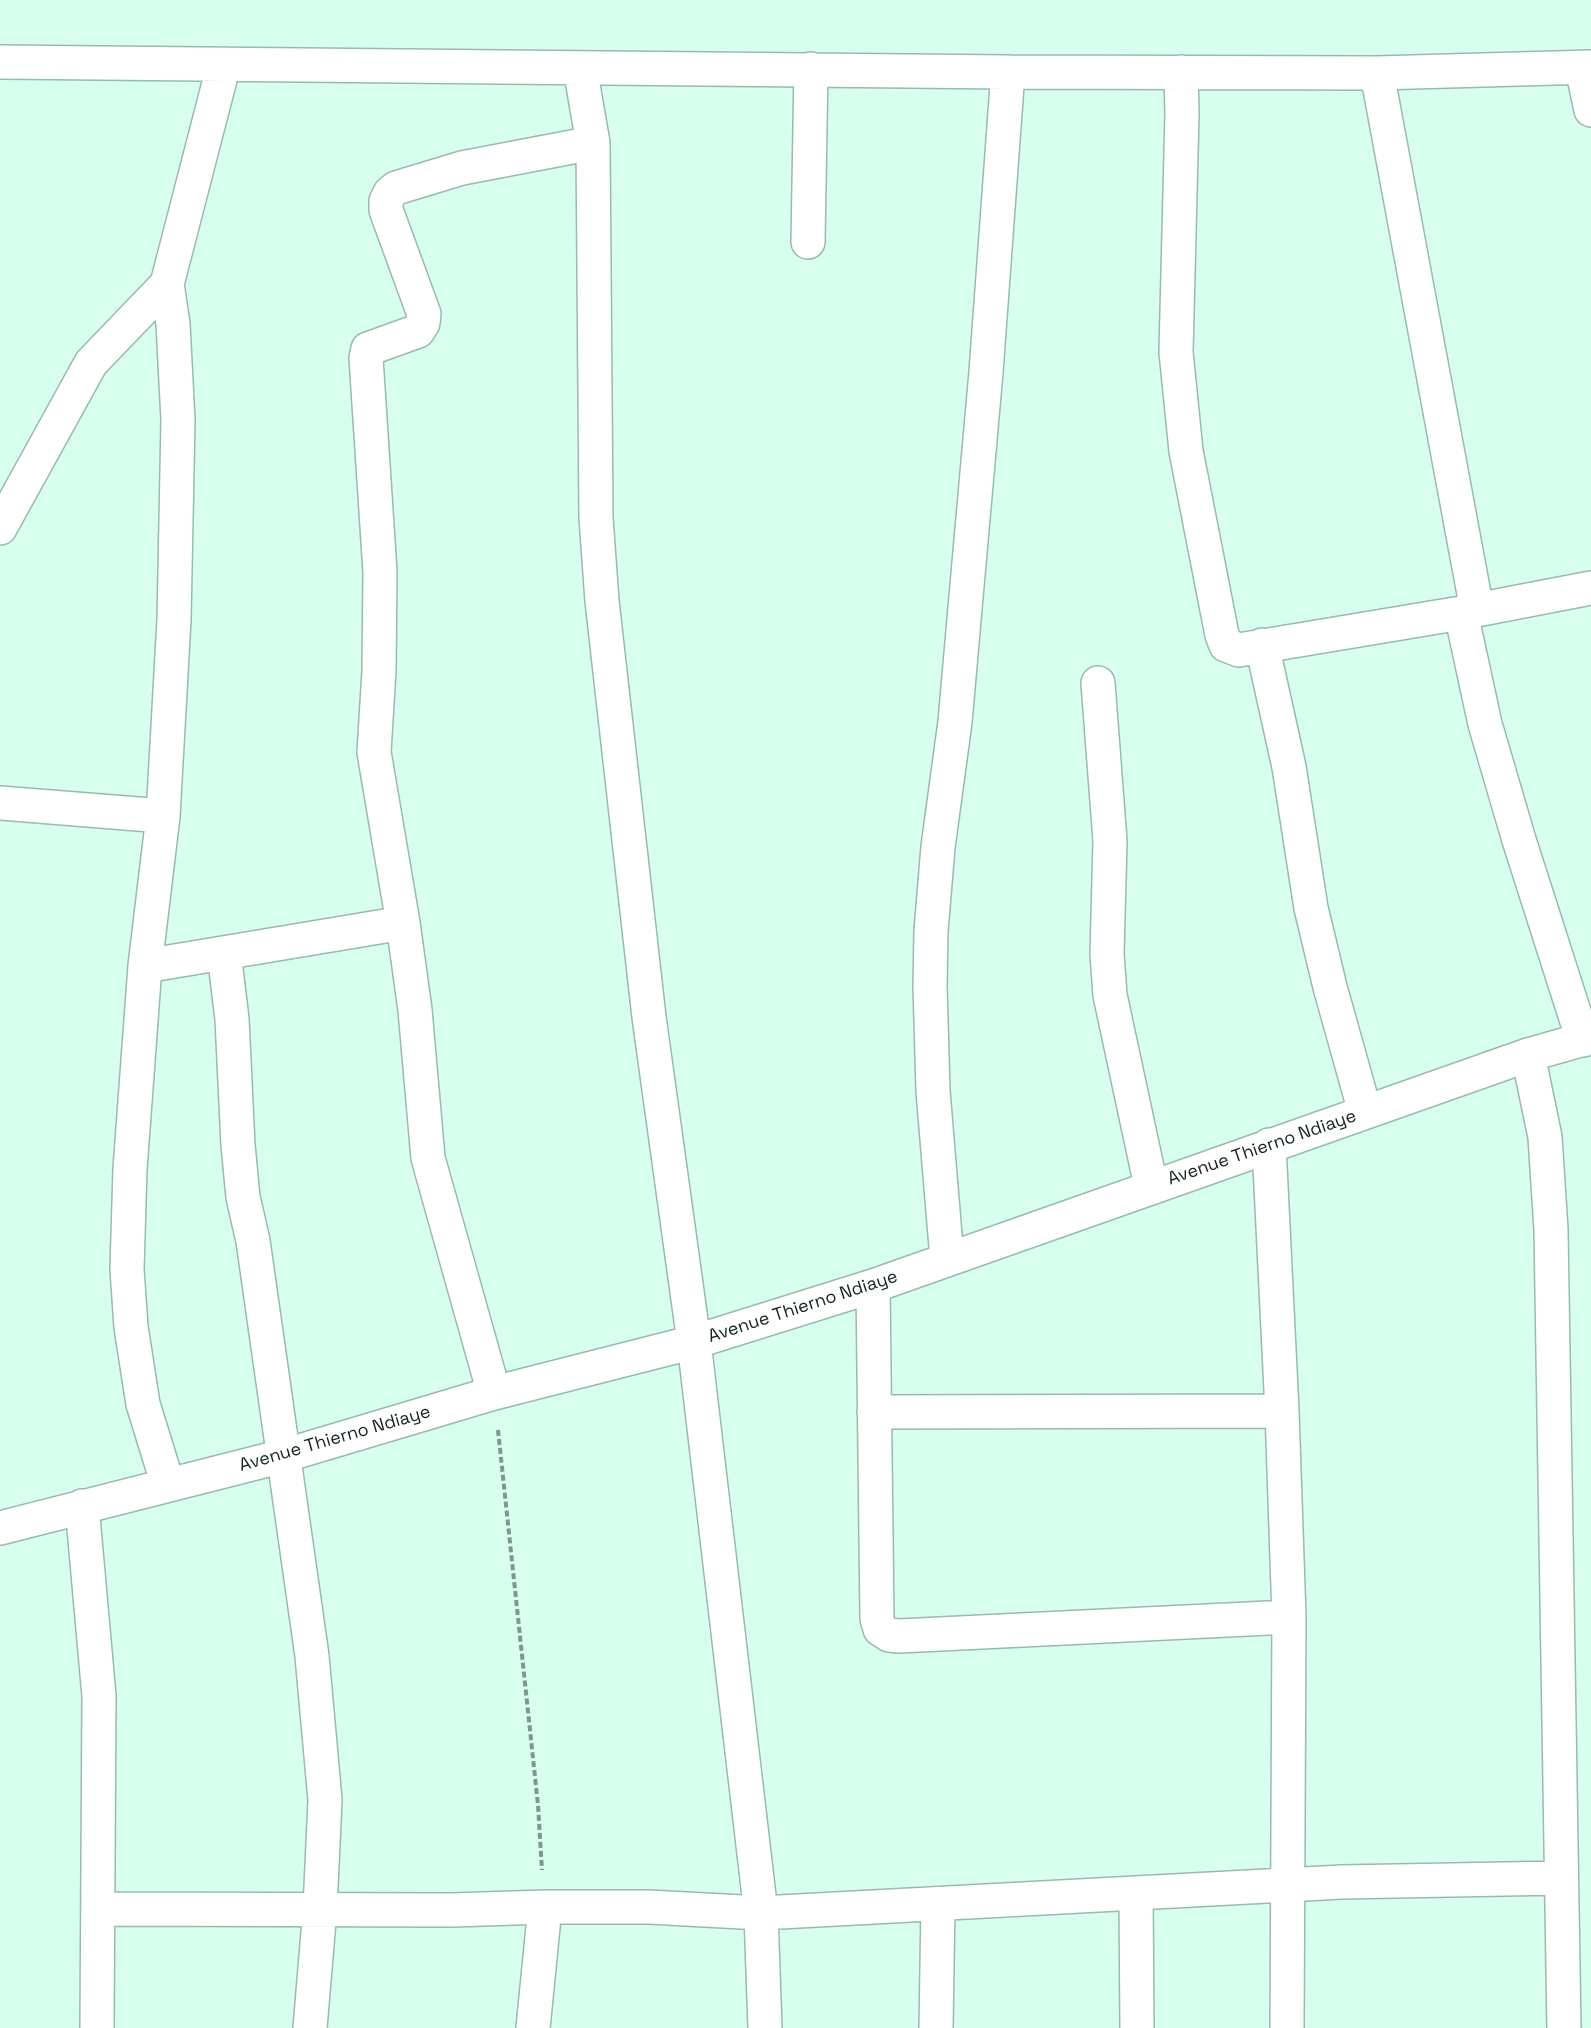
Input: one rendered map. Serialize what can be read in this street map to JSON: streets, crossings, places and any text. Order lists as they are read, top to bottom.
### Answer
{
  "streets": {
    "street": ["Avenue Thierno Ndiaye"]
  }
}
